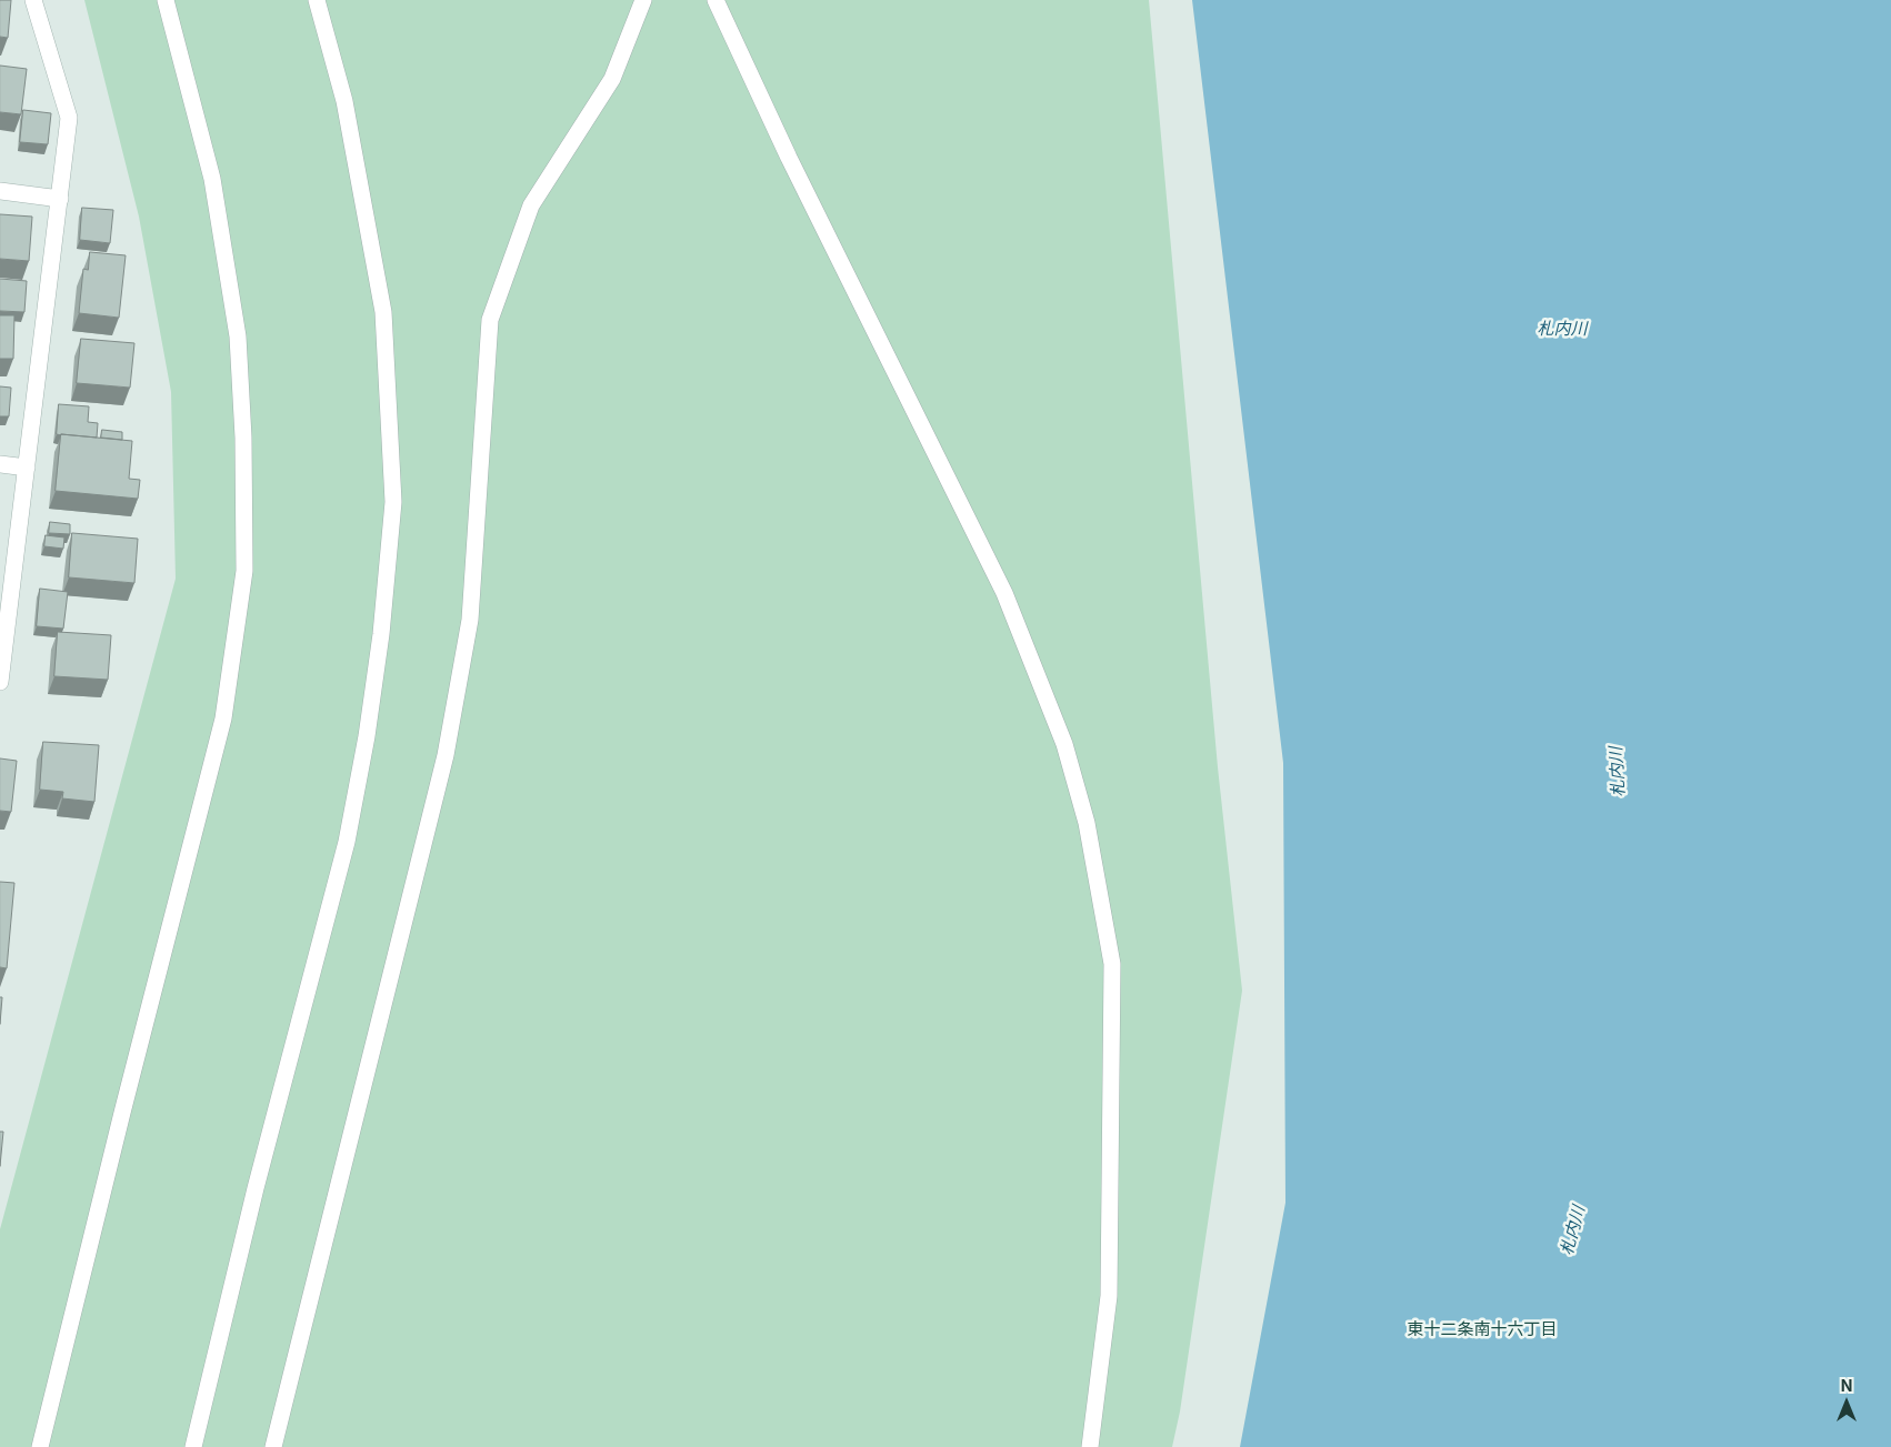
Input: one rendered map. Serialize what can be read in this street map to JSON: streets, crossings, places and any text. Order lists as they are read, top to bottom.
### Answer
{
  "districts": ["東十二条南十六丁目"],
  "water": ["札内川"],
  "north": "top"
}
